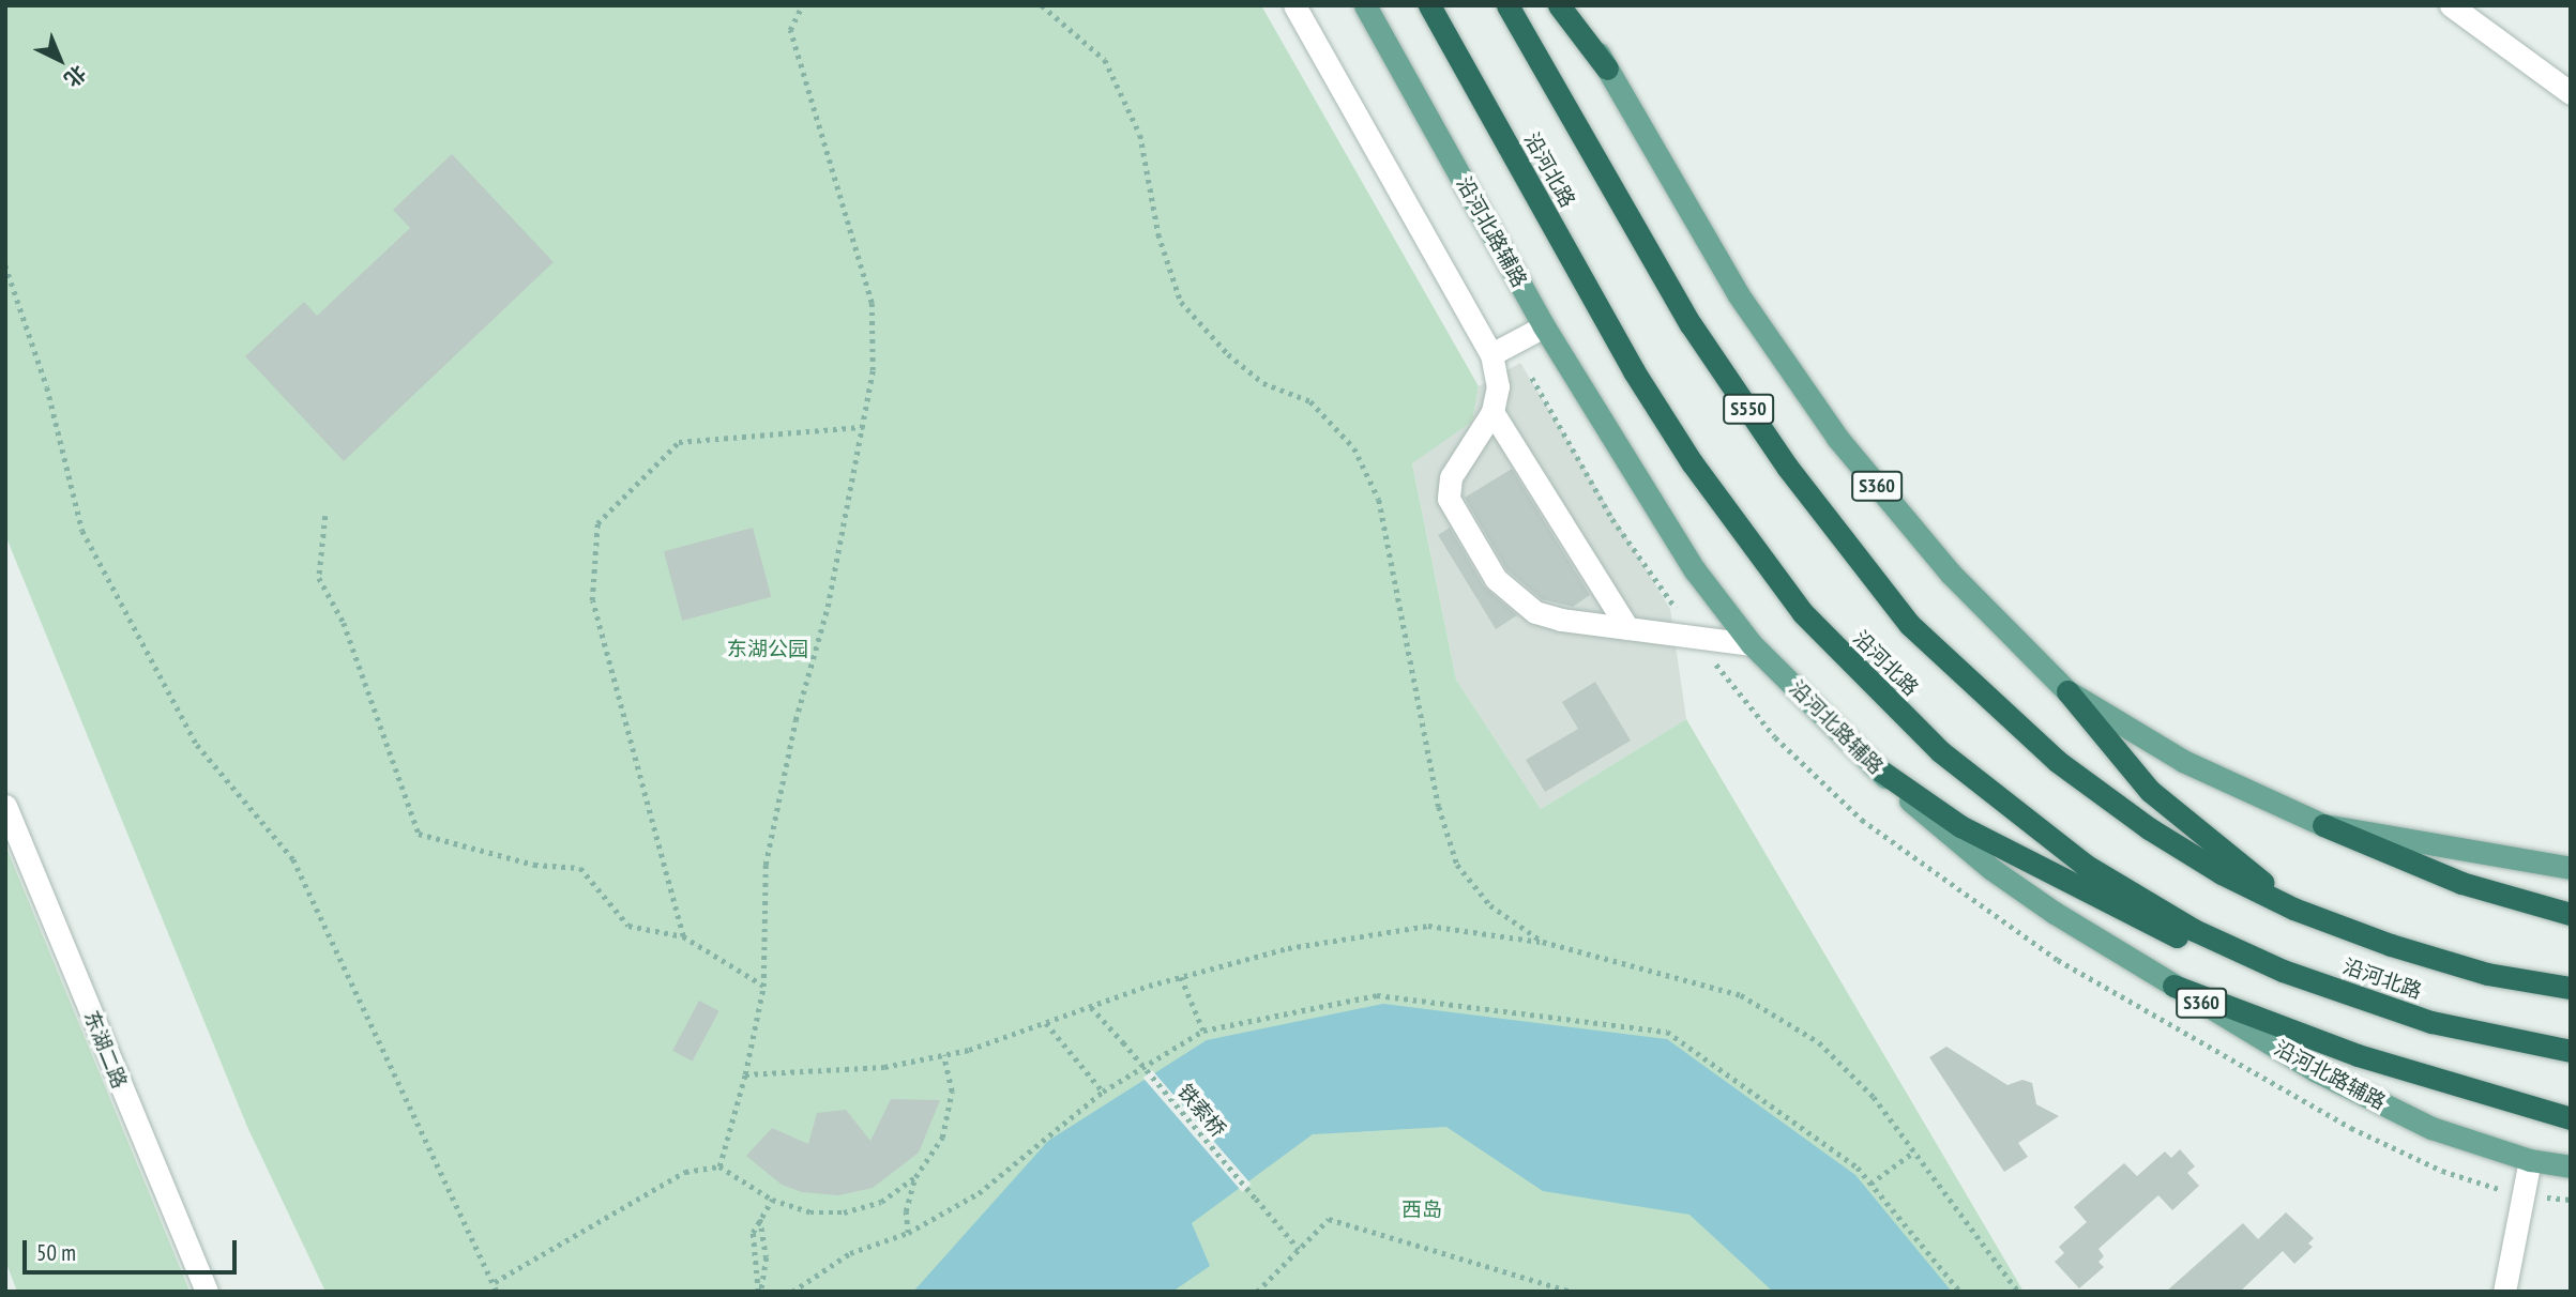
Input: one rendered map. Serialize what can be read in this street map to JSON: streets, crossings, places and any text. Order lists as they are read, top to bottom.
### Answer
{
  "streets": {
    "highway": ["沿河北路", "S550"],
    "main road": ["沿河北路辅路", "S360"],
    "street": ["东湖二路"],
    "path": ["铁索桥"]
  },
  "parks": ["东湖公园", "西岛"],
  "scale_bar": "50 m",
  "north": "bottom right"
}
